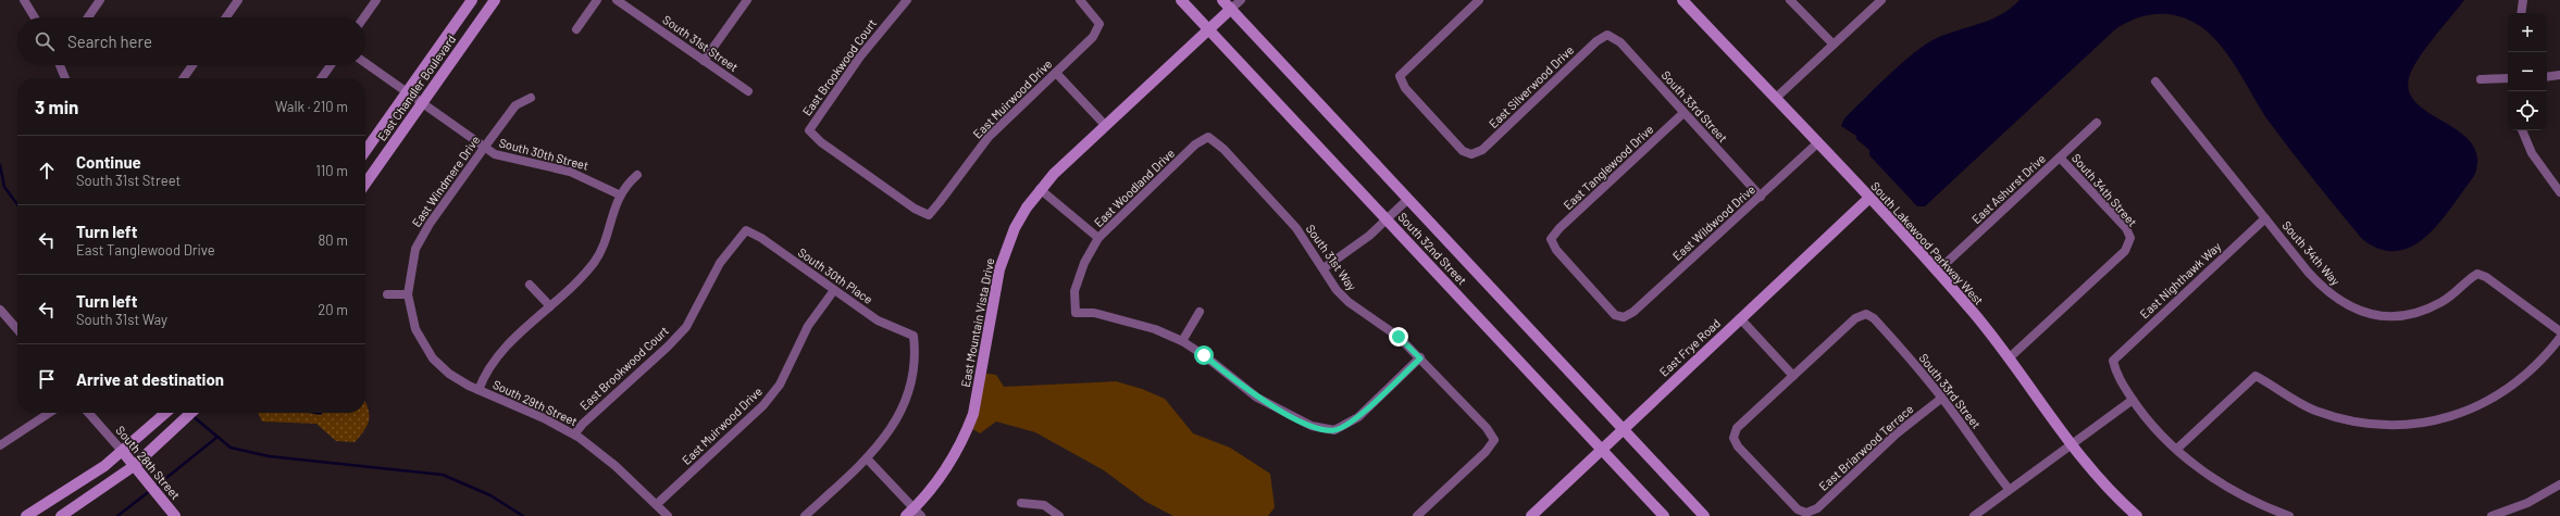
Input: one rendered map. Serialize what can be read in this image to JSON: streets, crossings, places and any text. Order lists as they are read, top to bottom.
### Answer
{
  "streets": {
    "main road": [
      "East Chandler Boulevard",
      "South Lakewood Parkway West",
      "South 32nd Street",
      "East Mountain Vista Drive",
      "East Frye Road",
      "South 28th Street"
    ],
    "street": [
      "South 31st Street",
      "East Brookwood Court",
      "East Silverwood Drive",
      "East Muirwood Drive",
      "South 33rd Street",
      "South 30th Street",
      "East Tanglewood Drive",
      "East Windmere Drive",
      "East Woodland Drive",
      "East Ashurst Drive",
      "South 34th Street",
      "East Wildwood Drive",
      "South 34th Way",
      "South 31st Way",
      "South 30th Place",
      "East Nighthawk Way",
      "South 29th Street",
      "East Briarwood Terrace"
    ]
  },
  "crossings": [
    ["East Brookwood Court", "East Muirwood Drive"],
    ["East Brookwood Court", "South 30th Place"],
    ["East Brookwood Court", "South 29th Street"],
    ["East Silverwood Drive", "South 33rd Street"],
    ["East Chandler Boulevard", "South 30th Street"],
    ["East Muirwood Drive", "South 30th Place"],
    ["East Muirwood Drive", "South 29th Street"],
    ["South 33rd Street", "East Tanglewood Drive"],
    ["South 33rd Street", "East Wildwood Drive"],
    ["South 33rd Street", "East Briarwood Terrace"],
    ["South 30th Street", "East Windmere Drive"],
    ["East Tanglewood Drive", "East Wildwood Drive"],
    ["East Windmere Drive", "South 29th Street"],
    ["East Woodland Drive", "South 31st Way"],
    ["East Ashurst Drive", "South 34th Street"],
    ["East Ashurst Drive", "South Lakewood Parkway West"],
    ["South 34th Street", "South Lakewood Parkway West"],
    ["East Wildwood Drive", "South Lakewood Parkway West"],
    ["South Lakewood Parkway West", "East Frye Road"],
    ["South 32nd Street", "East Mountain Vista Drive"],
    ["South 32nd Street", "East Frye Road"],
    ["South 34th Way", "East Nighthawk Way"]
  ],
  "page": {
    "map_buttons": ["+", "−"],
    "search": "Search here",
    "heading": ["3 min", "Walk · 210 m"],
    "list": [
      ["Continue", "South 31st Street", "110 m"],
      ["Turn left", "East Tanglewood Drive", "80 m"],
      ["Turn left", "South 31st Way", "20 m"],
      "Arrive at destination"
    ]
  }
}
